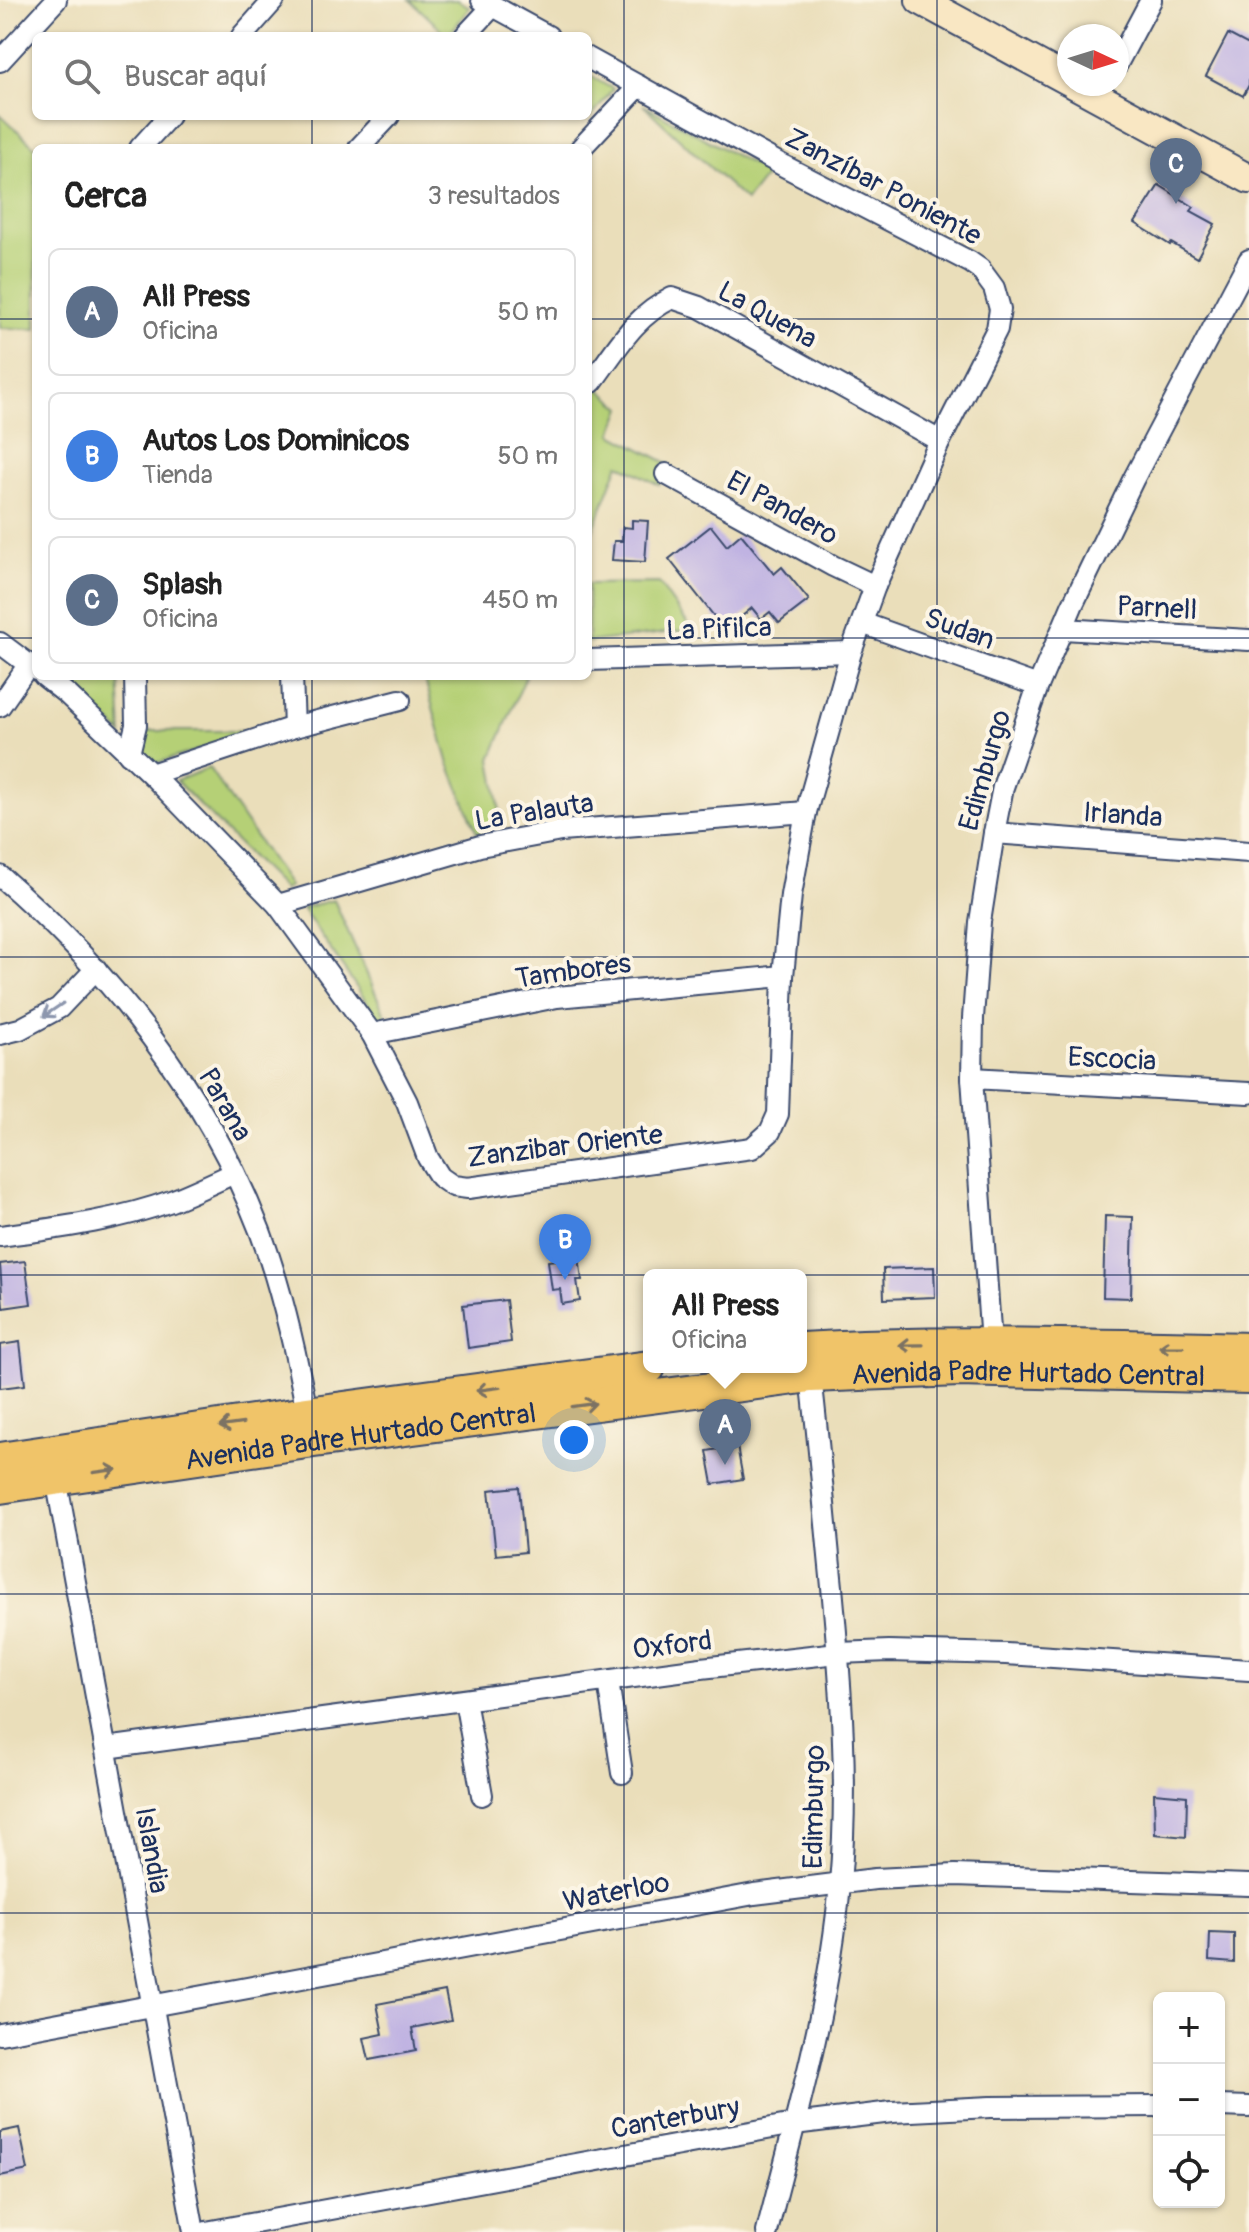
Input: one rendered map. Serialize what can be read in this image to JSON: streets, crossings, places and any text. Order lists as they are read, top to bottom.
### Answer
{
  "streets": {
    "main road": ["Avenida Padre Hurtado Central"],
    "street": [
      "Zanzíbar Poniente",
      "La Quena",
      "El Pandero",
      "Parnell",
      "La Pifilca",
      "Sudan",
      "Edimburgo",
      "La Palauta",
      "Irlanda",
      "Tambores",
      "Escocia",
      "Parana",
      "Zanzibar Oriente",
      "Oxford",
      "Islandia",
      "Waterloo",
      "Canterbury"
    ]
  },
  "crossings": [
    ["Zanzíbar Poniente", "La Quena"],
    ["Zanzíbar Poniente", "El Pandero"],
    ["Zanzíbar Poniente", "Sudan"],
    ["Zanzíbar Poniente", "Zanzibar Oriente"],
    ["Parnell", "Edimburgo"],
    ["La Pifilca", "Zanzibar Oriente"],
    ["Sudan", "Edimburgo"],
    ["Sudan", "Zanzibar Oriente"],
    ["Edimburgo", "Irlanda"],
    ["Edimburgo", "Escocia"],
    ["Edimburgo", "Avenida Padre Hurtado Central"],
    ["Edimburgo", "Oxford"],
    ["Edimburgo", "Waterloo"],
    ["Edimburgo", "Canterbury"],
    ["La Palauta", "Zanzibar Oriente"],
    ["Tambores", "Zanzibar Oriente"],
    ["Parana", "Avenida Padre Hurtado Central"],
    ["Avenida Padre Hurtado Central", "Islandia"],
    ["Oxford", "Islandia"],
    ["Islandia", "Waterloo"]
  ],
  "north": "right",
  "page": {
    "search": "Buscar aquí",
    "pins": ["C", "B", "A"],
    "heading": ["Cerca", "3 resultados"],
    "list": [
      {
        "mark": "A",
        "name": "All Press",
        "note": "Oficina",
        "value": "50 m"
      },
      {
        "mark": "B",
        "name": "Autos Los Dominicos",
        "note": "Tienda",
        "value": "50 m"
      },
      {
        "mark": "C",
        "name": "Splash",
        "note": "Oficina",
        "value": "450 m"
      }
    ],
    "popup": ["All Press", "Oficina"],
    "map_buttons": ["+", "−"]
  }
}
